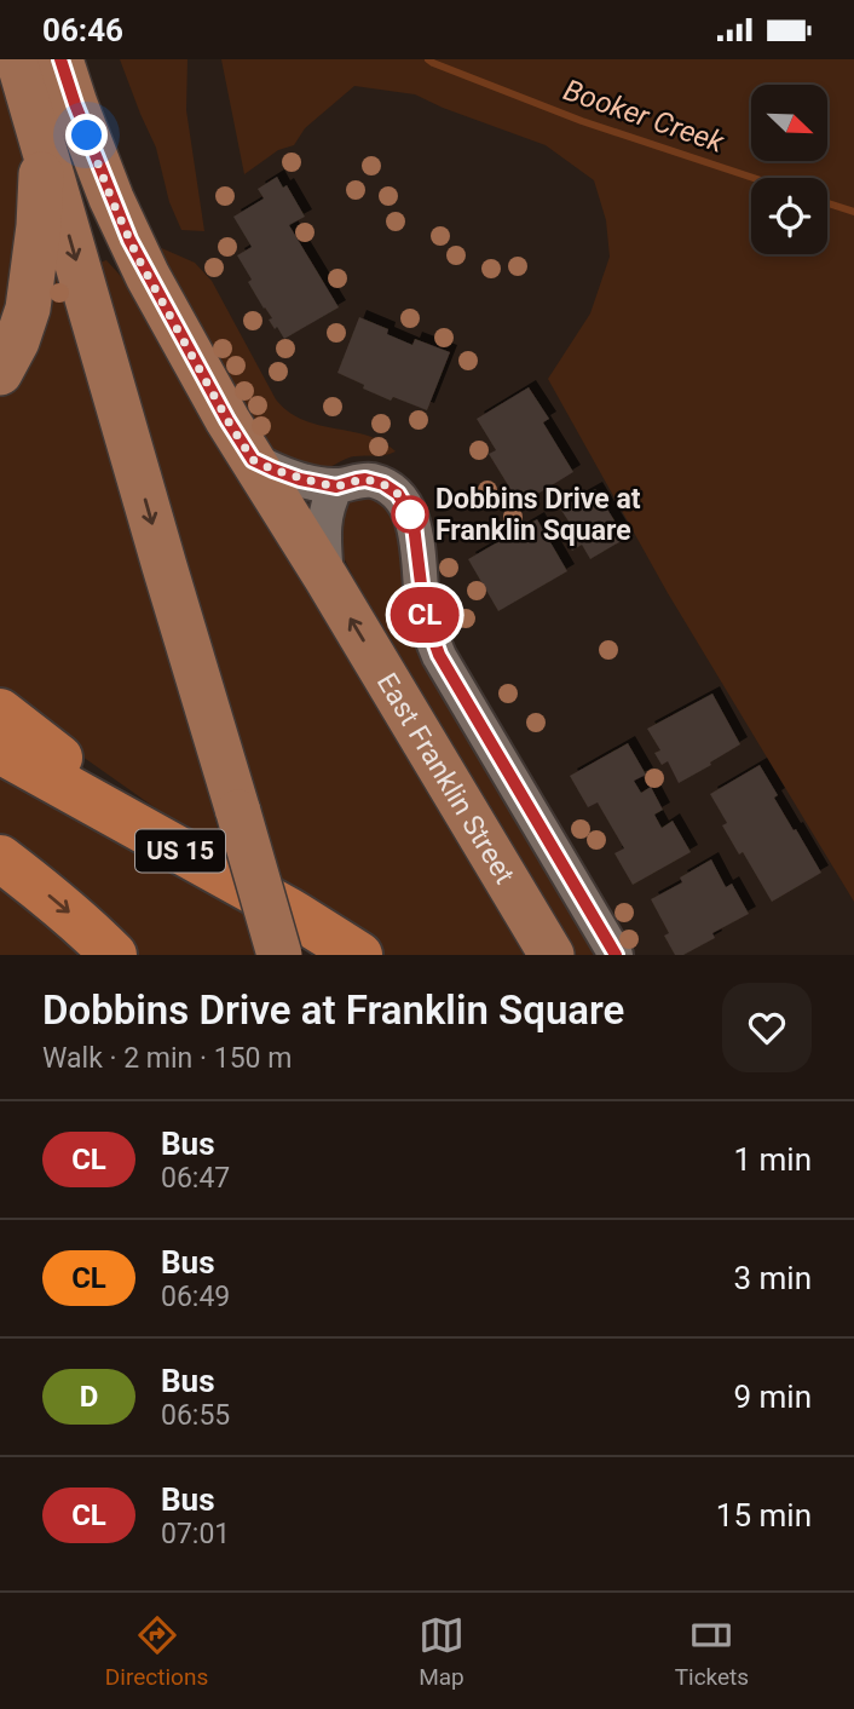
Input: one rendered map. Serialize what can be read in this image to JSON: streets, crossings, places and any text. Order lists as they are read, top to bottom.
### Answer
{
  "streets": {
    "highway": ["US 15"],
    "main road": ["East Franklin Street"]
  },
  "water": ["Booker Creek"],
  "places": ["Dobbins Drive at Franklin Square"],
  "lines": ["bus line CL"],
  "north": "bottom right",
  "page": {
    "status": "06:46",
    "on_map": "CL",
    "heading": ["Dobbins Drive at Franklin Square", "Walk · 2 min · 150 m"],
    "list": [
      {
        "mark": "CL",
        "name": "Bus",
        "note": "06:47",
        "value": "1 min"
      },
      {
        "mark": "CL",
        "name": "Bus",
        "note": "06:49",
        "value": "3 min"
      },
      {
        "mark": "D",
        "name": "Bus",
        "note": "06:55",
        "value": "9 min"
      },
      {
        "mark": "CL",
        "name": "Bus",
        "note": "07:01",
        "value": "15 min"
      }
    ],
    "tabs": ["Directions", "Map", "Tickets"]
  }
}
